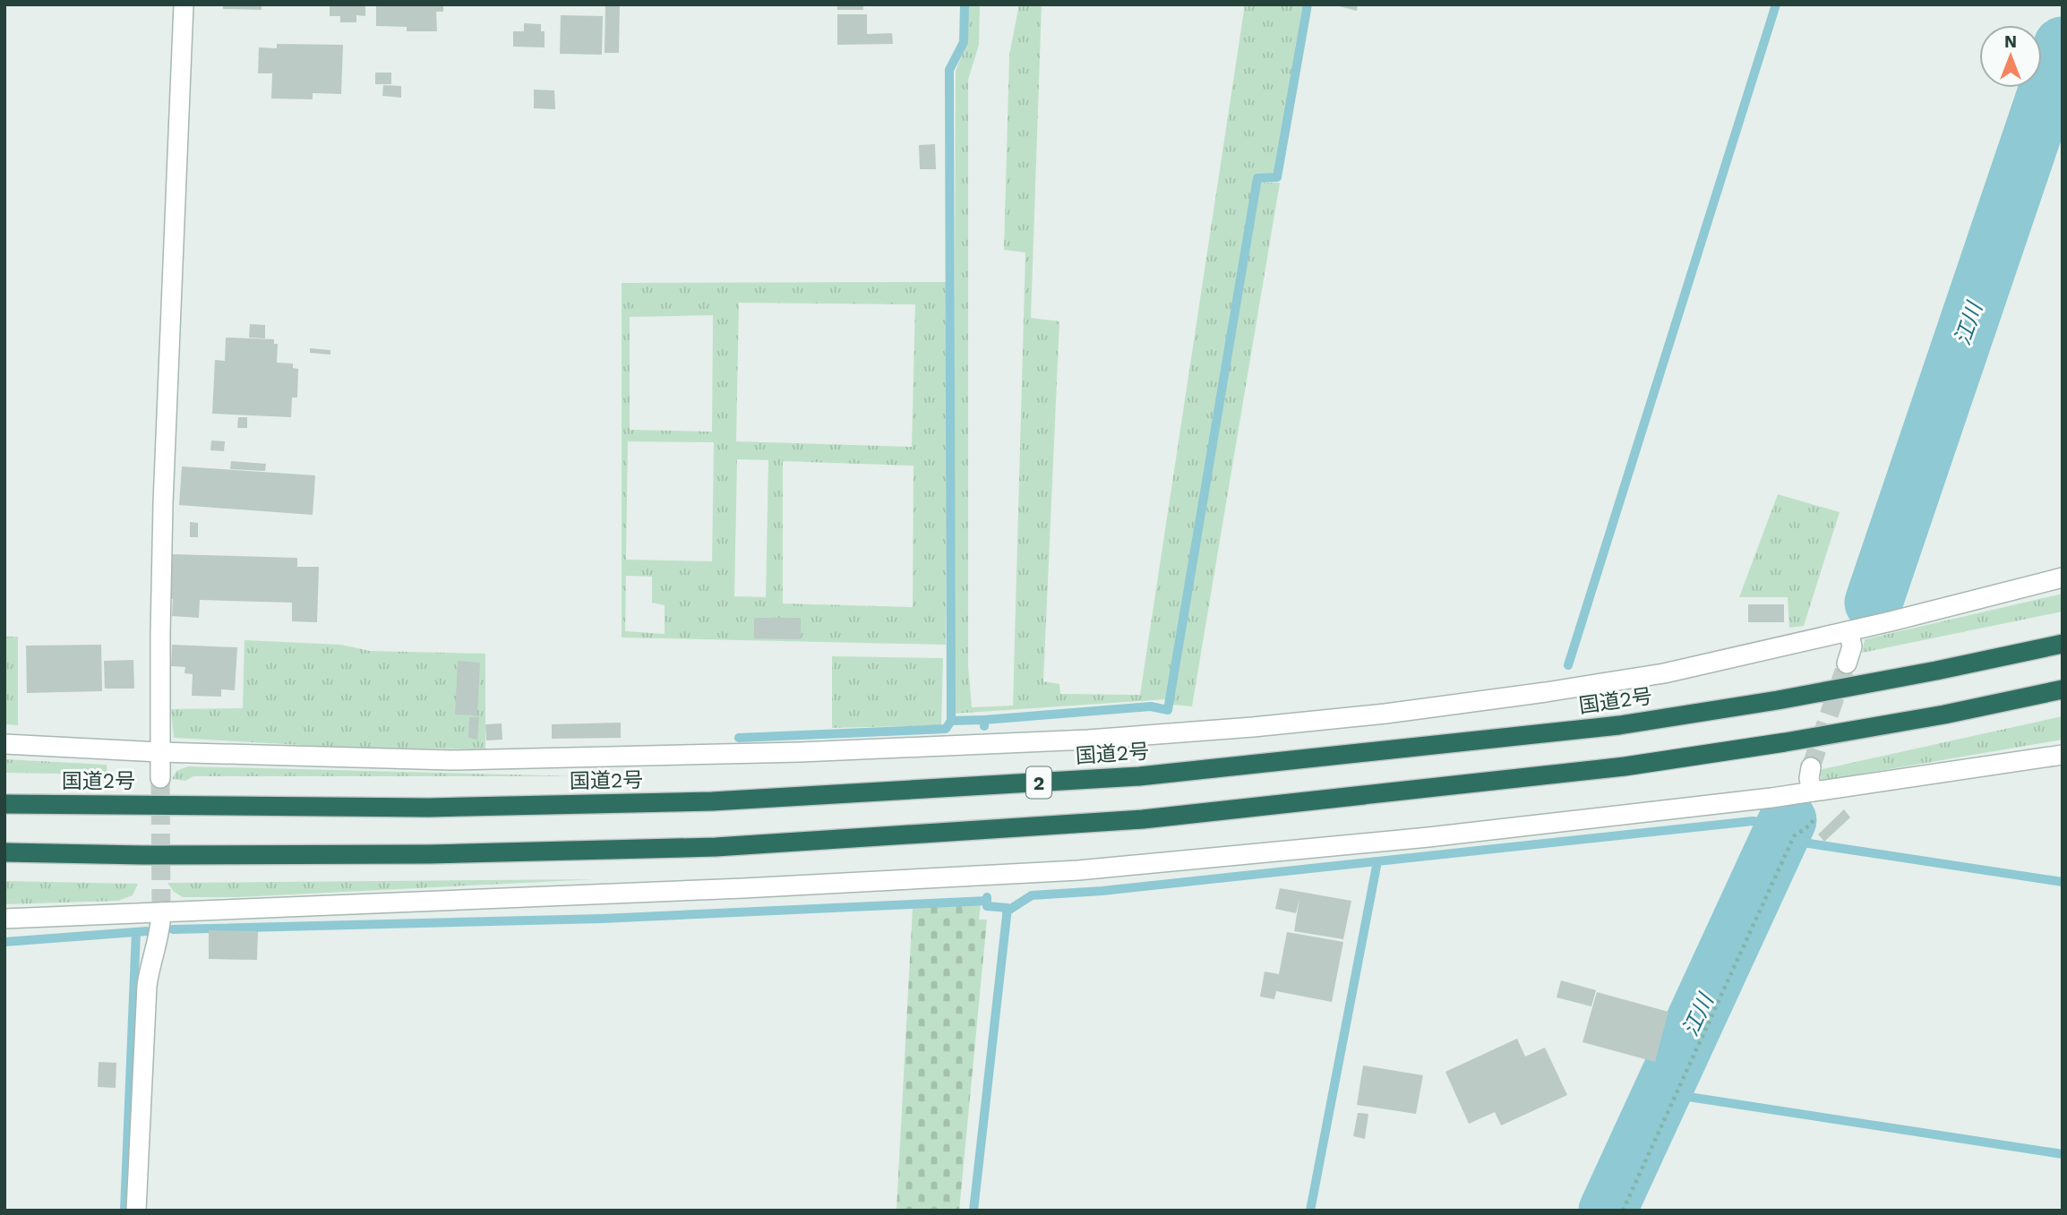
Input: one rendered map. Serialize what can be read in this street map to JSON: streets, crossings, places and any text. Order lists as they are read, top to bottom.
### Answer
{
  "streets": {
    "highway": ["国道2号", "2"]
  },
  "water": ["江川"],
  "north": "top"
}
